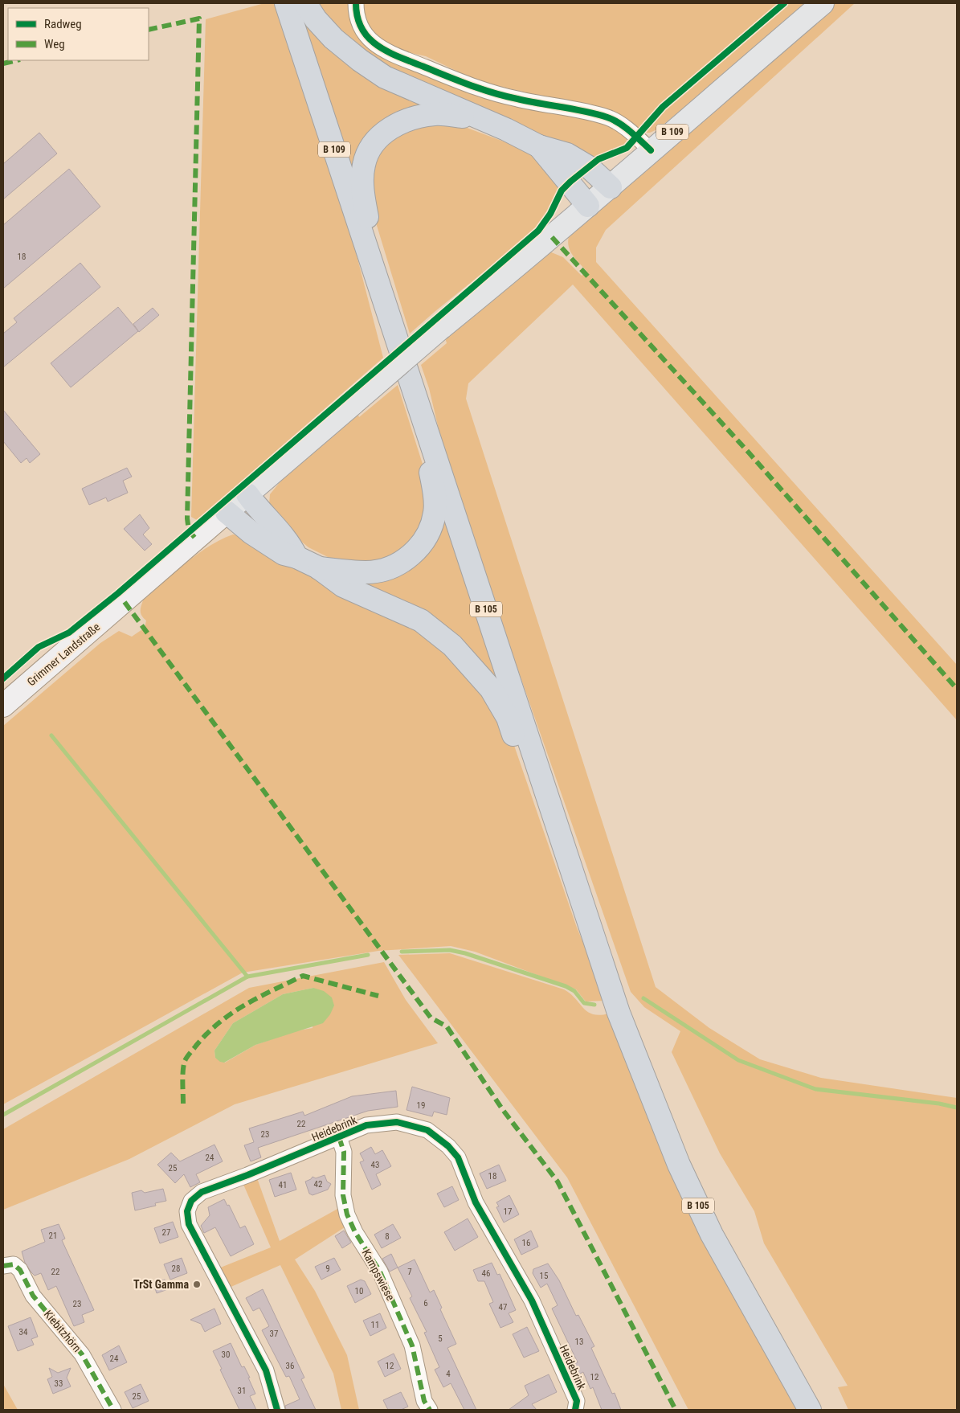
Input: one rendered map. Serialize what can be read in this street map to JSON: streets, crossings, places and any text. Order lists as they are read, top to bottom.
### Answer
{
  "streets": {
    "highway": ["B 109", "B 105"],
    "main road": ["Grimmer Landstraße"],
    "street": ["Heidebrink", "Kampswiese", "Kiebitzhörn"]
  },
  "crossings": [
    ["B 109", "B 105"],
    ["B 109", "Grimmer Landstraße"],
    ["Heidebrink", "Kampswiese"]
  ],
  "places": ["TrSt Gamma"],
  "house_numbers": [
    "18",
    "19",
    "22",
    "23",
    "24",
    "43",
    "25",
    "18",
    "42",
    "41",
    "17",
    "27",
    "21",
    "8",
    "16",
    "28",
    "9",
    "22",
    "7",
    "46",
    "15",
    "10",
    "6",
    "23",
    "47",
    "11",
    "34",
    "37",
    "5",
    "13",
    "30",
    "24",
    "36",
    "12",
    "4",
    "12",
    "33",
    "31",
    "25"
  ],
  "legend": ["Radweg", "Weg"]
}
